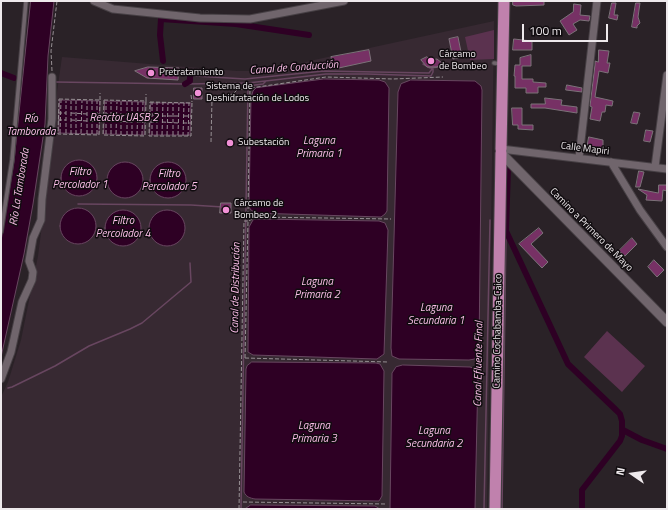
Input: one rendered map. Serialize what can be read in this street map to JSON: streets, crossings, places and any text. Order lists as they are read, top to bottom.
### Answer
{
  "streets": {
    "main road": ["Camino a Primero de Mayo", "Camino Cochabamba-Caico"],
    "street": ["Calle Mapiri"]
  },
  "crossings": [
    ["Calle Mapiri", "Camino a Primero de Mayo"],
    ["Calle Mapiri", "Camino Cochabamba-Caico"],
    ["Camino a Primero de Mayo", "Camino Cochabamba-Caico"]
  ],
  "water": [
    "Canal de Conducción",
    "Reactor UASB 2",
    "Río Tamborada",
    "Laguna Primaria 1",
    "Filtro Percolador 1",
    "Filtro Percolador 5",
    "Río La Tamborada",
    "Filtro Percolador 4",
    "Laguna Primaria 2",
    "Canal de Distribución",
    "Laguna Secundaria 1",
    "Canal Efluente Final",
    "Laguna Primaria 3",
    "Laguna Secundaria 2"
  ],
  "places": [
    "Cárcamo de Bombeo",
    "Pretratamiento",
    "Sistema de Deshidratación de Lodos",
    "Subestación",
    "Cárcamo de Bombeo 2"
  ],
  "scale_bar": "100 m",
  "north": "left"
}
